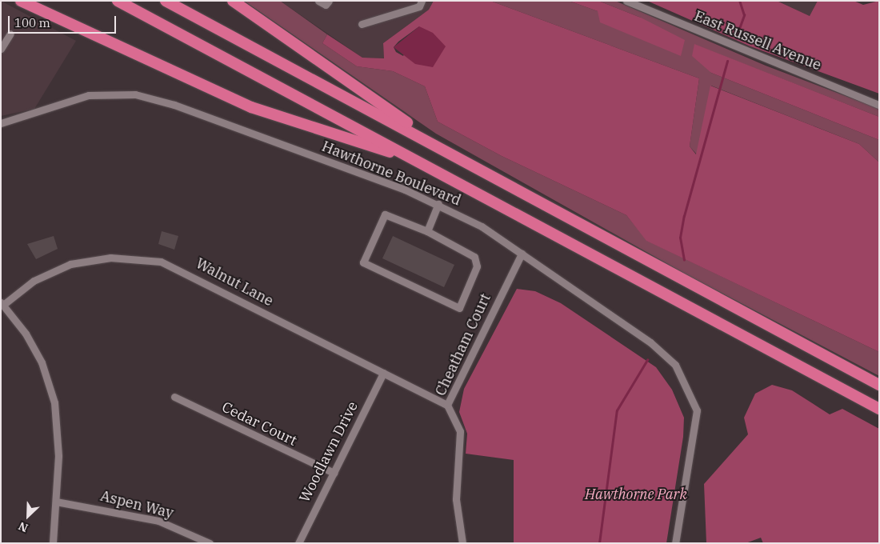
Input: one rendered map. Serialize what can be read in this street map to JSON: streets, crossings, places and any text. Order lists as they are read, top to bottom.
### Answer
{
  "streets": {
    "street": [
      "East Russell Avenue",
      "Hawthorne Boulevard",
      "Walnut Lane",
      "Cheatham Court",
      "Cedar Court",
      "Woodlawn Drive",
      "Aspen Way"
    ]
  },
  "crossings": [
    ["Hawthorne Boulevard", "Cheatham Court"],
    ["Walnut Lane", "Cheatham Court"],
    ["Walnut Lane", "Woodlawn Drive"],
    ["Cedar Court", "Woodlawn Drive"]
  ],
  "parks": ["Hawthorne Park"],
  "scale_bar": "100 m",
  "north": "bottom left"
}
